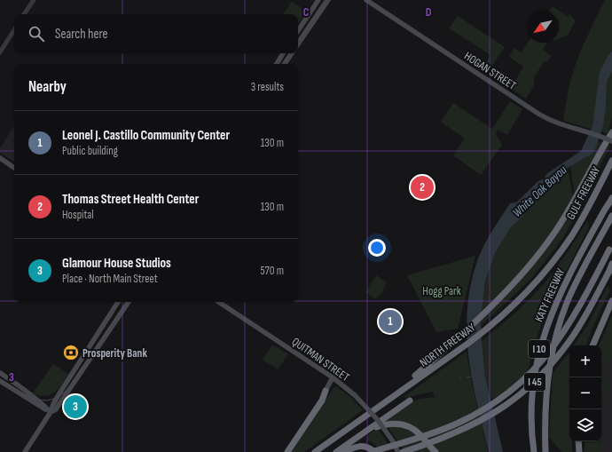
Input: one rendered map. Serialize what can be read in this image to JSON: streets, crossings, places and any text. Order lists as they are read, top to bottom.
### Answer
{
  "streets": {
    "highway": [
      "GULF FREEWAY",
      "KATY FREEWAY",
      "NORTH FREEWAY",
      "I 10",
      "I 45"
    ],
    "main road": ["HOGAN STREET", "QUITMAN STREET"]
  },
  "crossings": [
    ["GULF FREEWAY", "NORTH FREEWAY"]
  ],
  "water": ["White Oak Bayou"],
  "parks": ["Hogg Park"],
  "places": {
    "bank": ["Prosperity Bank"]
  },
  "north": "bottom left",
  "page": {
    "search": "Search here",
    "heading": ["Nearby", "3 results"],
    "list": [
      {
        "mark": "1",
        "name": "Leonel J. Castillo Community Center",
        "note": "Public building",
        "value": "130 m"
      },
      {
        "mark": "2",
        "name": "Thomas Street Health Center",
        "note": "Hospital",
        "value": "130 m"
      },
      {
        "mark": "3",
        "name": "Glamour House Studios",
        "note": "Place · North Main Street",
        "value": "570 m"
      }
    ],
    "pins": ["2", "1", "3"],
    "map_buttons": ["+", "−"]
  },
  "grid": {
    "columns": ["C", "D"],
    "rows": ["3"]
  }
}
